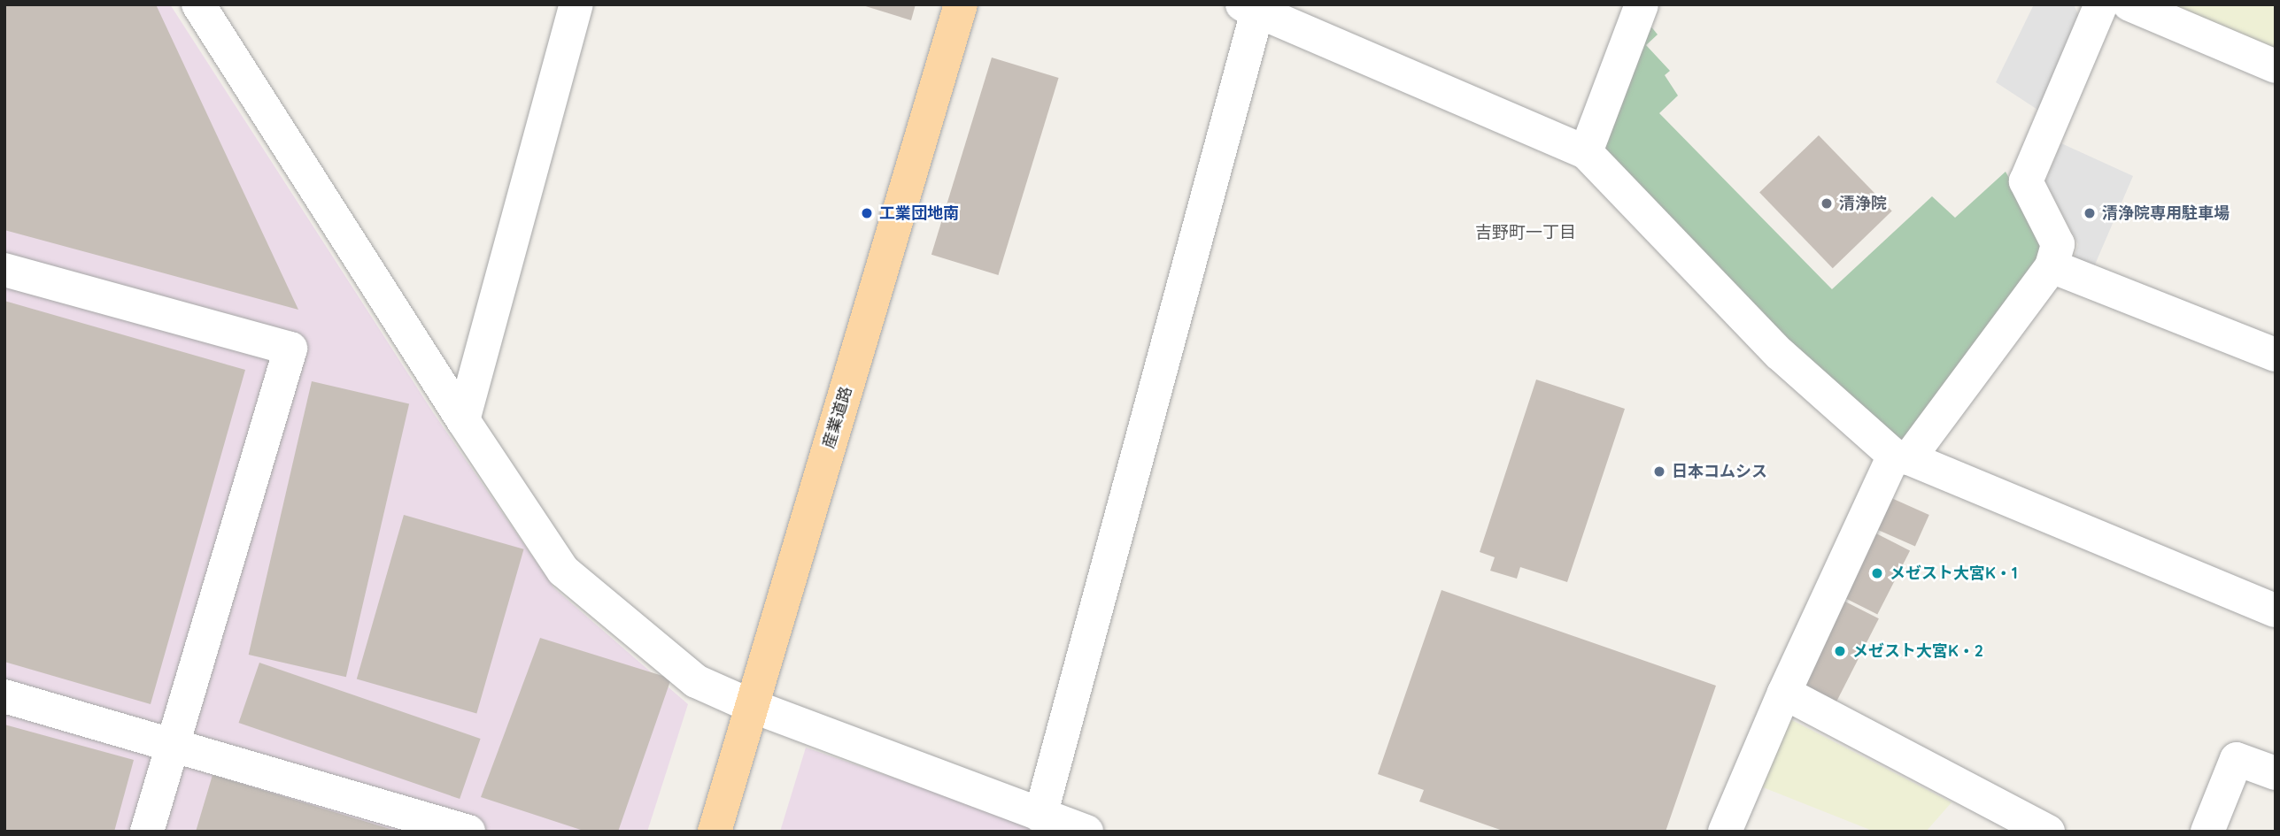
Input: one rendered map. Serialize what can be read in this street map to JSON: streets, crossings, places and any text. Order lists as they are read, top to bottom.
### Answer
{
  "streets": {
    "main road": ["産業道路"]
  },
  "districts": ["吉野町一丁目"],
  "places": [
    "清浄院",
    "工業団地南",
    "清浄院専用駐車場",
    "日本コムシス",
    "メゼスト大宮K・1",
    "メゼスト大宮K・2"
  ]
}
